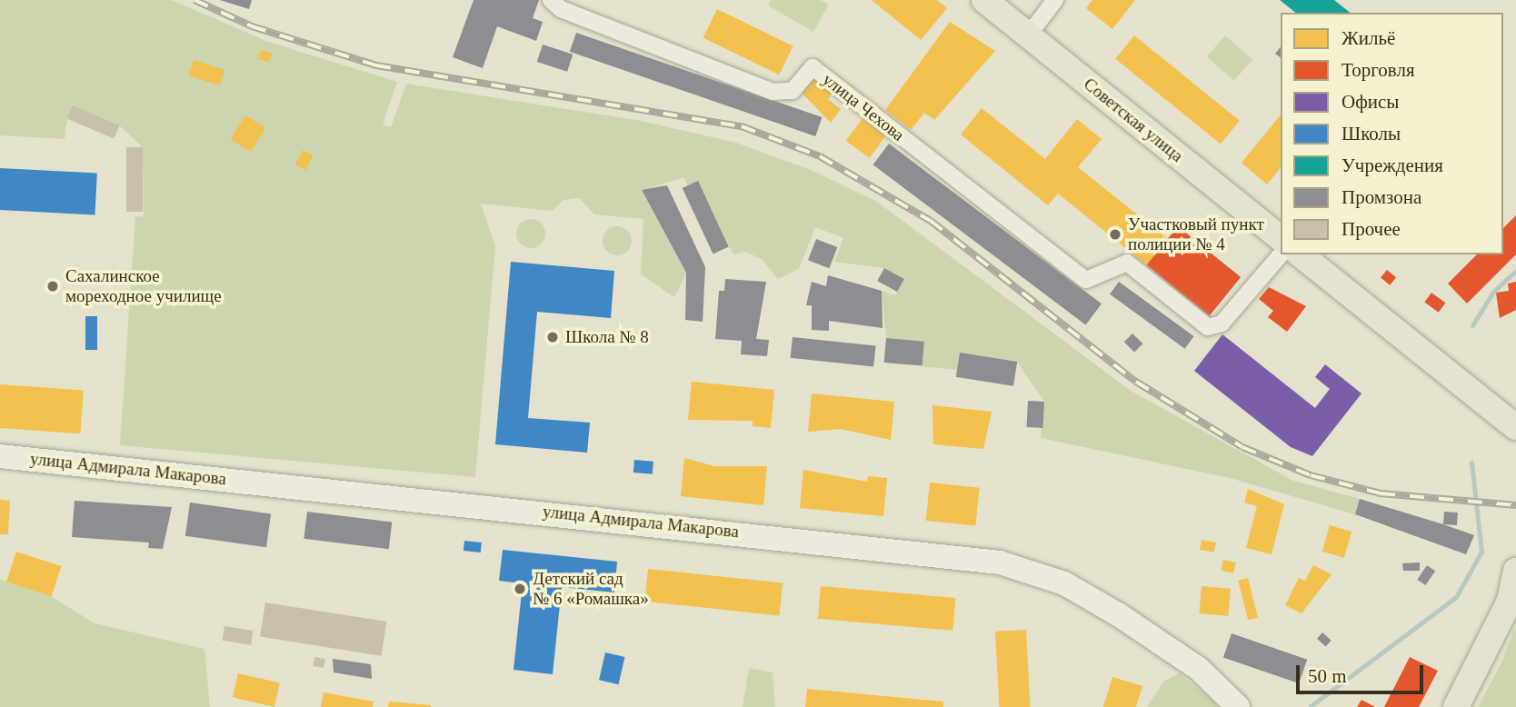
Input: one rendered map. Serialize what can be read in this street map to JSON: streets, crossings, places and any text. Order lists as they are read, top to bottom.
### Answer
{
  "streets": {
    "main road": ["Советская улица", "улица Адмирала Макарова"],
    "street": ["улица Чехова"]
  },
  "places": [
    "Участковый пункт полиции № 4",
    "Сахалинское мореходное училище",
    "Школа № 8",
    "Детский сад № 6 «Ромашка»"
  ],
  "legend": [
    "Жильё",
    "Торговля",
    "Офисы",
    "Школы",
    "Учреждения",
    "Промзона",
    "Прочее"
  ],
  "scale_bar": "50 m"
}
